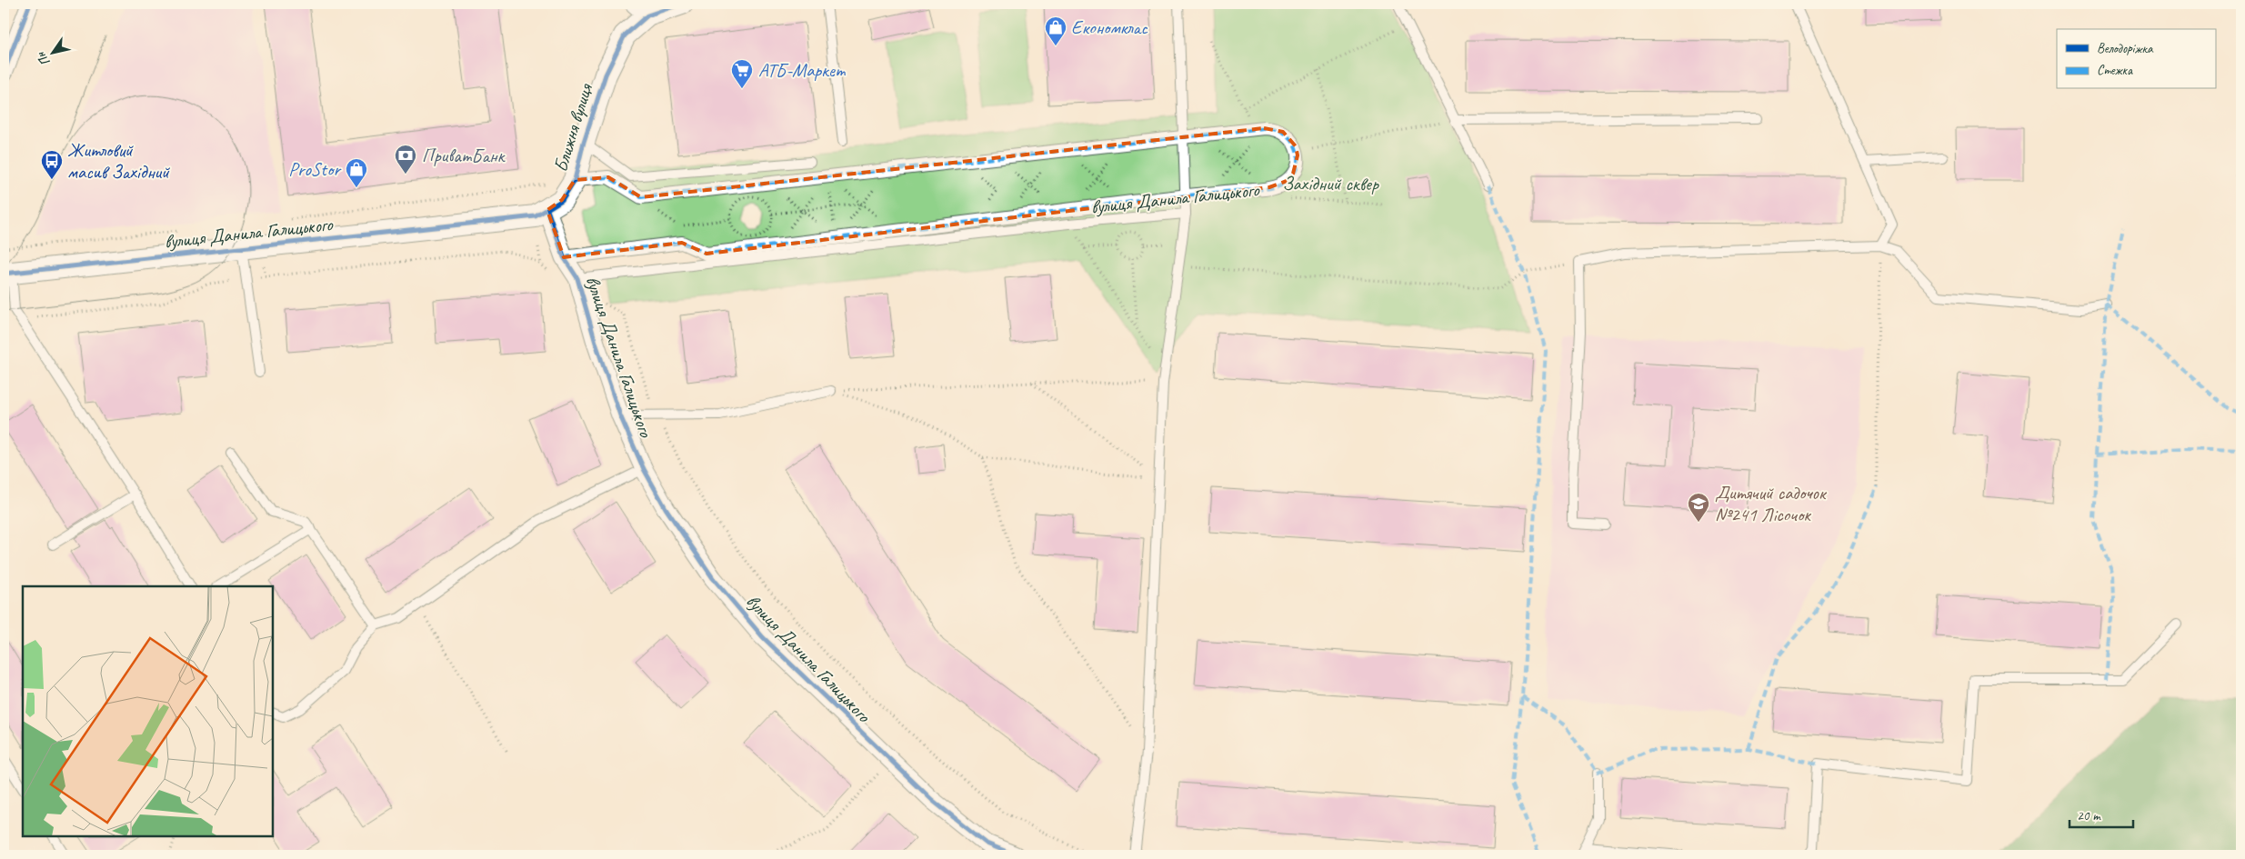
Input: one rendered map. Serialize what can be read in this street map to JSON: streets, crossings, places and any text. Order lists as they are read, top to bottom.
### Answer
{
  "streets": {
    "street": ["Ближня вулиця", "вулиця Данила Галицького"]
  },
  "crossings": [
    ["Ближня вулиця", "вулиця Данила Галицького"]
  ],
  "parks": ["Західний сквер"],
  "places": {
    "shop": ["Економклас", "ProStor"],
    "supermarket": ["АТБ-Маркет"],
    "bank": ["ПриватБанк"],
    "bus stop": ["Житловий масив Західний"],
    "school or university": ["Дитячий садочок №241 Лісочок"]
  },
  "legend": ["Велодоріжка", "Стежка"],
  "scale_bar": "20 m",
  "north": "bottom left"
}
